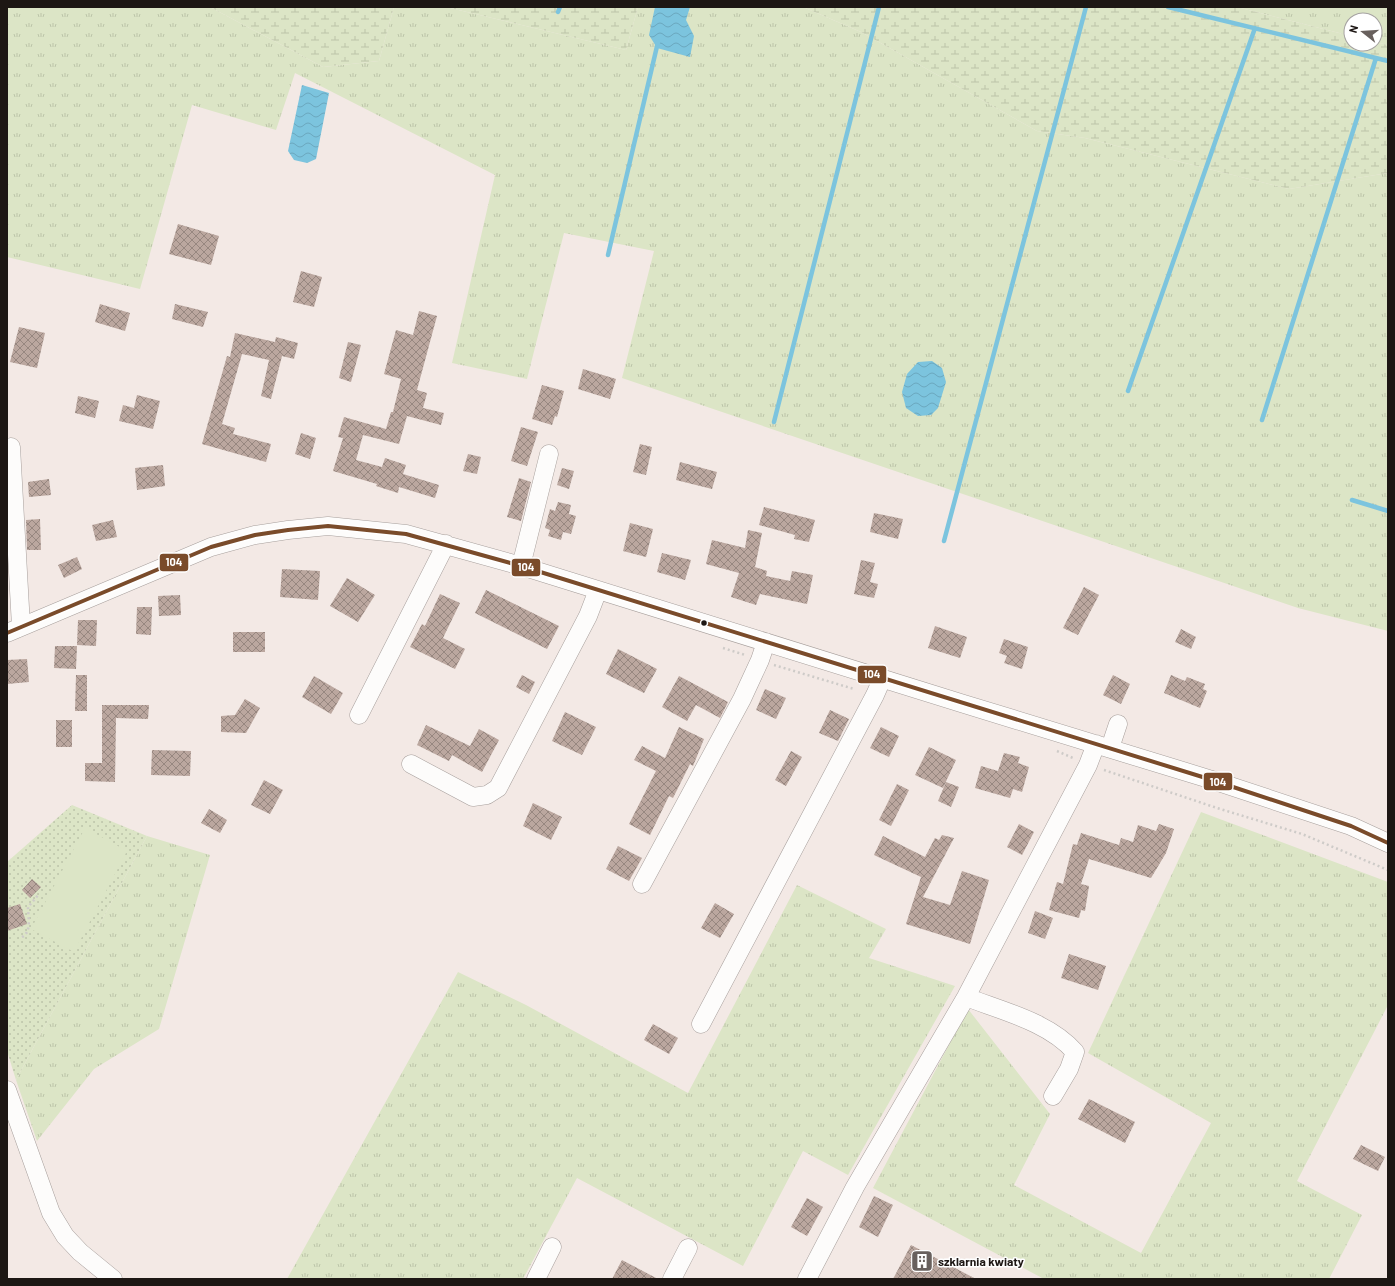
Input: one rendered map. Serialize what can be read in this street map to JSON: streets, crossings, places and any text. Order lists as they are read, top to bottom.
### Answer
{
  "places": {
    "building": ["szklarnia kwiaty"]
  },
  "lines": ["transit line 104"],
  "north": "left"
}
